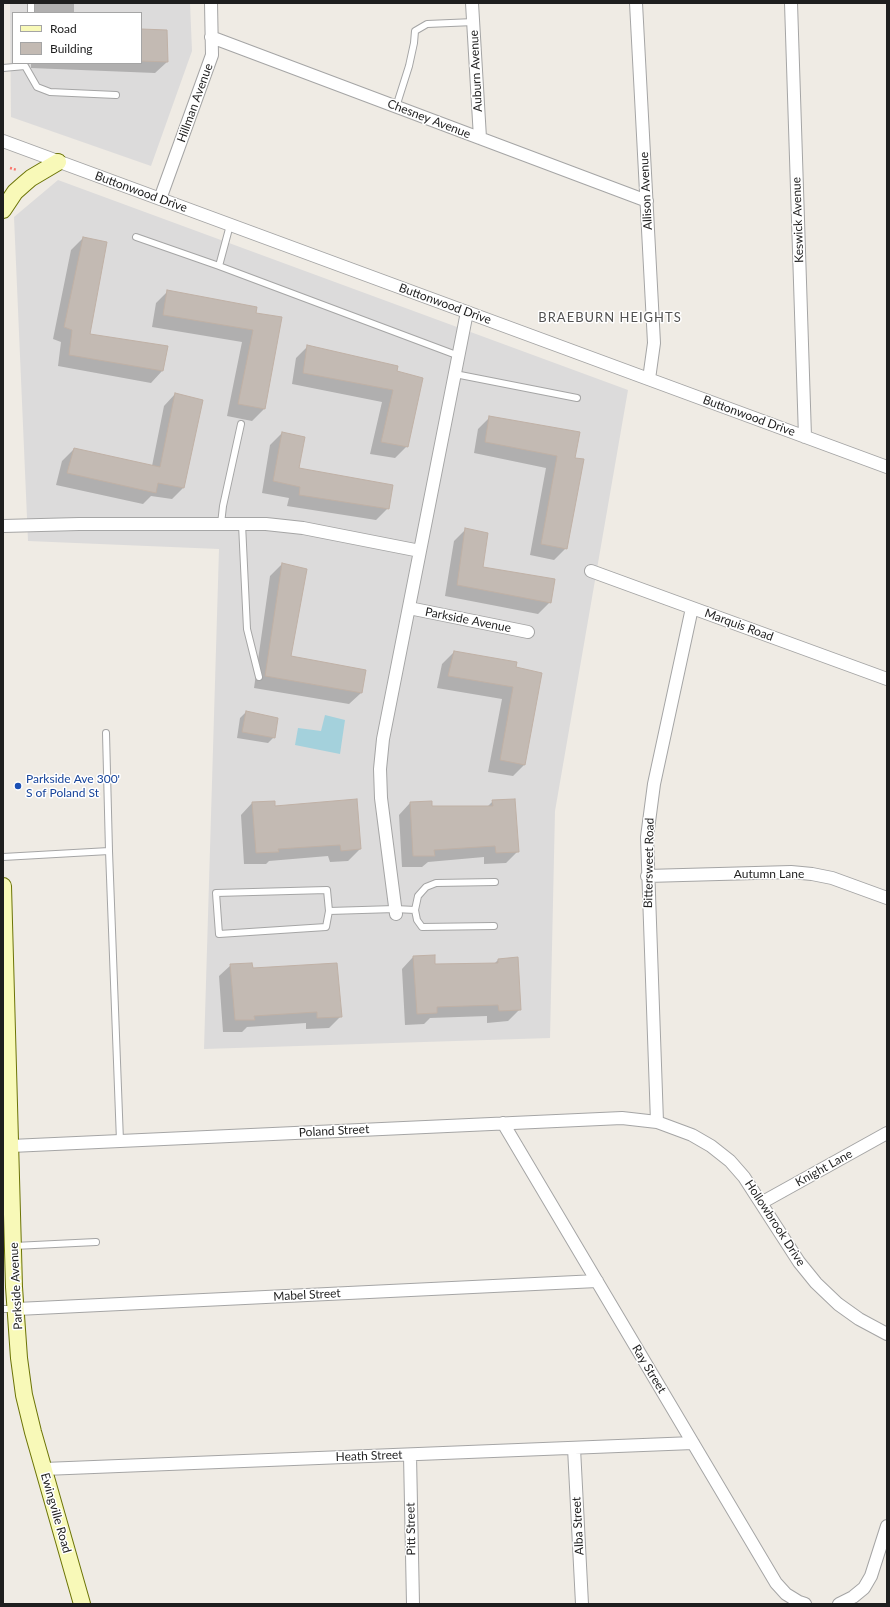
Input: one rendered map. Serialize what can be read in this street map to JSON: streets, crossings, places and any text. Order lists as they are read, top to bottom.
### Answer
{
  "streets": {
    "main road": ["Parkside Avenue", "Ewingville Road"],
    "street": [
      "Auburn Avenue",
      "Hillman Avenue",
      "Chesney Avenue",
      "Allison Avenue",
      "Buttonwood Drive",
      "Keswick Avenue",
      "Marquis Road",
      "Bittersweet Road",
      "Autumn Lane",
      "Poland Street",
      "Knight Lane",
      "Hollowbrook Drive",
      "Mabel Street",
      "Ray Street",
      "Heath Street",
      "Alba Street",
      "Pitt Street"
    ]
  },
  "crossings": [
    ["Auburn Avenue", "Chesney Avenue"],
    ["Hillman Avenue", "Chesney Avenue"],
    ["Hillman Avenue", "Buttonwood Drive"],
    ["Chesney Avenue", "Allison Avenue"],
    ["Allison Avenue", "Buttonwood Drive"],
    ["Buttonwood Drive", "Keswick Avenue"],
    ["Parkside Avenue", "Poland Street"],
    ["Parkside Avenue", "Mabel Street"],
    ["Parkside Avenue", "Ewingville Road"],
    ["Marquis Road", "Bittersweet Road"],
    ["Bittersweet Road", "Autumn Lane"],
    ["Bittersweet Road", "Poland Street"],
    ["Bittersweet Road", "Hollowbrook Drive"],
    ["Poland Street", "Hollowbrook Drive"],
    ["Poland Street", "Ray Street"],
    ["Knight Lane", "Hollowbrook Drive"],
    ["Mabel Street", "Ray Street"],
    ["Ray Street", "Heath Street"],
    ["Heath Street", "Ewingville Road"],
    ["Heath Street", "Alba Street"],
    ["Heath Street", "Pitt Street"]
  ],
  "districts": ["BRAEBURN HEIGHTS"],
  "places": ["Parkside Ave 300' S of Poland St"],
  "legend": ["Road", "Building"]
}
